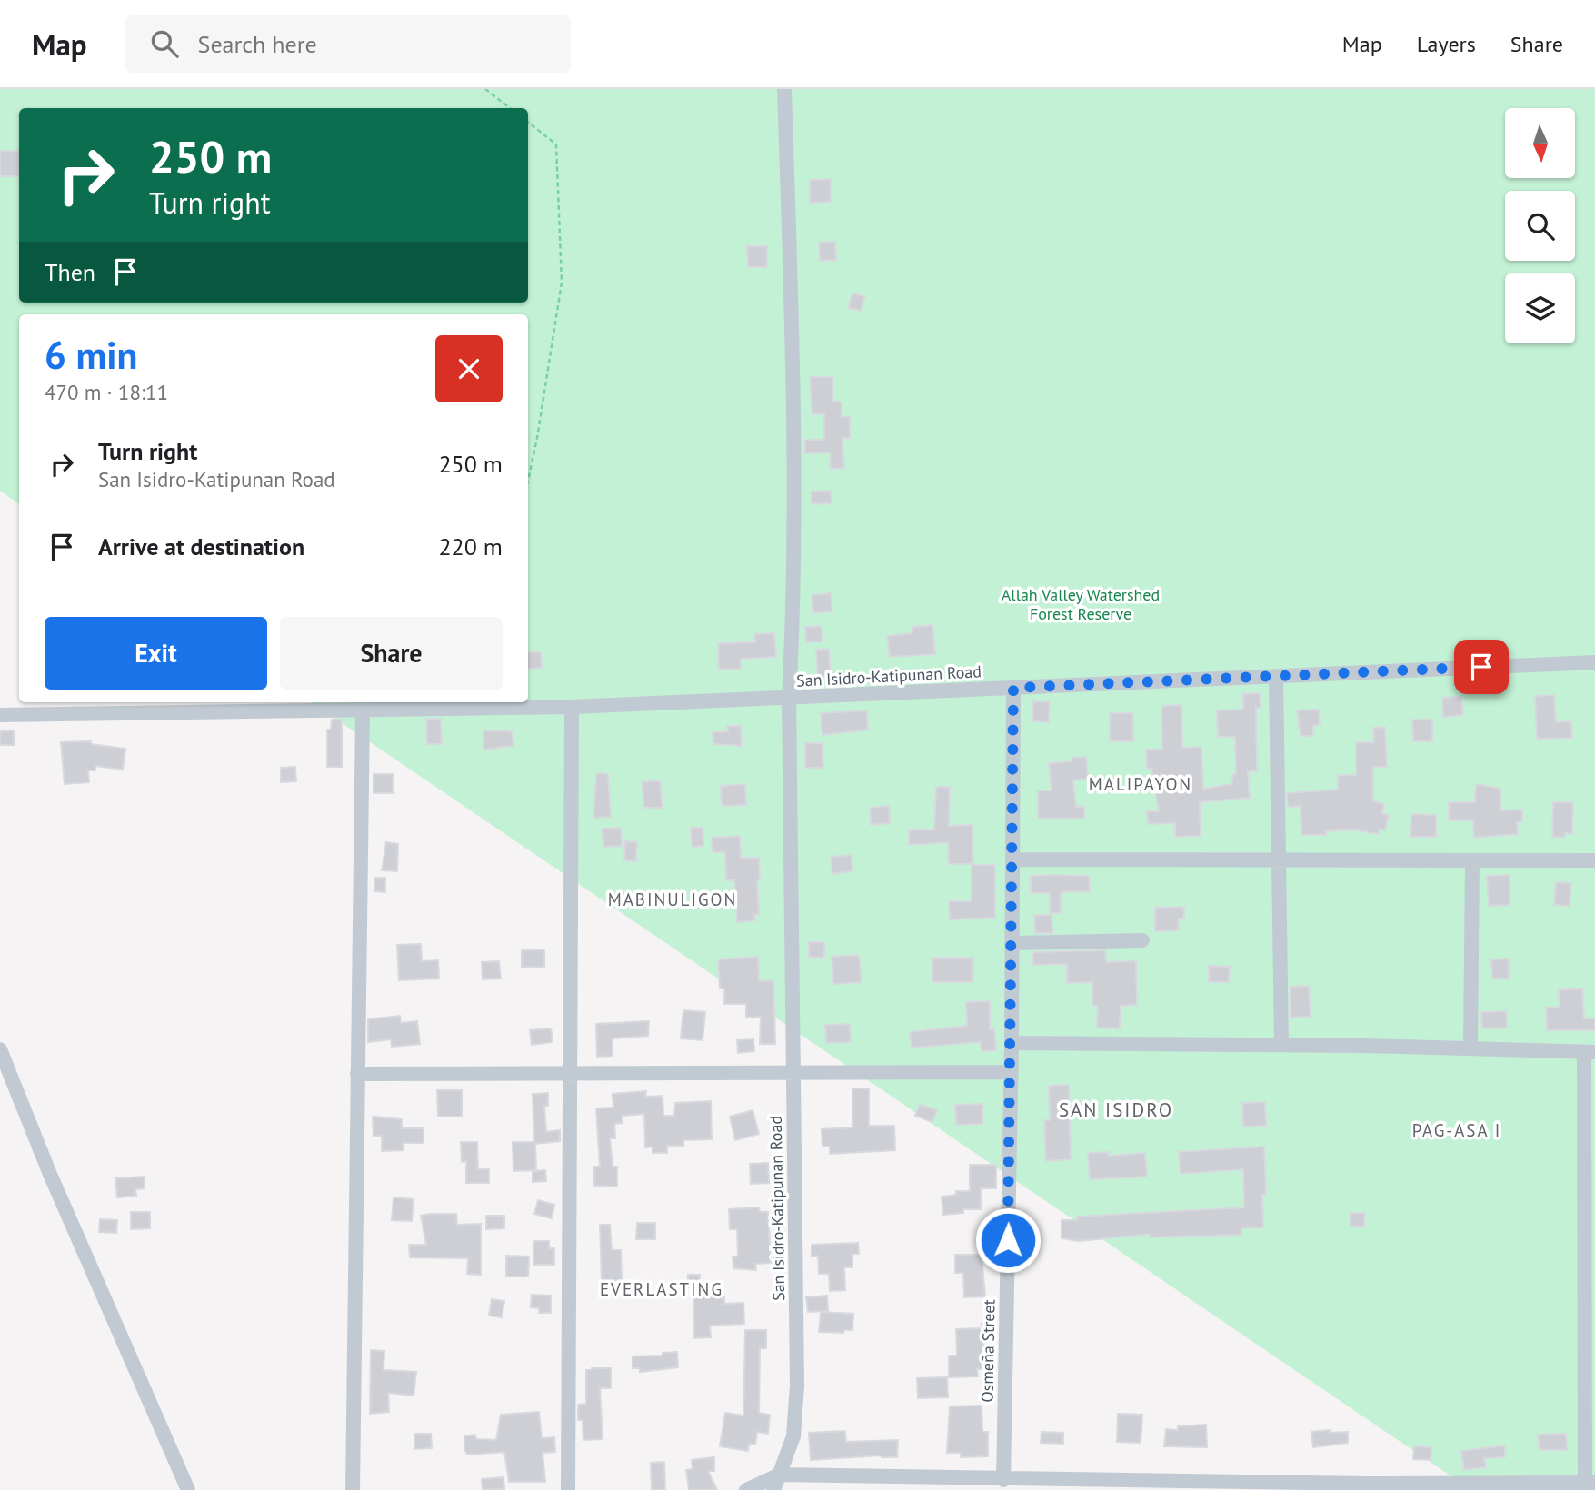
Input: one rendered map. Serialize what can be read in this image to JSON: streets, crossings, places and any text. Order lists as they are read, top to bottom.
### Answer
{
  "streets": {
    "street": ["San Isidro-Katipunan Road", "Osmeña Street"]
  },
  "crossings": [
    ["San Isidro-Katipunan Road", "Osmeña Street"]
  ],
  "districts": [
    "MALIPAYON",
    "MABINULIGON",
    "SAN ISIDRO",
    "PAG-ASA I",
    "EVERLASTING"
  ],
  "parks": ["Allah Valley Watershed Forest Reserve"],
  "north": "bottom",
  "page": {
    "header": "Map",
    "search": "Search here",
    "nav": ["Map", "Layers", "Share"],
    "turn": ["250 m", "Turn right"],
    "then": "Then",
    "heading": ["6 min", "470 m · 18:11"],
    "list": [
      {
        "name": "Turn right",
        "note": "San Isidro-Katipunan Road",
        "value": "250 m"
      },
      {
        "name": "Arrive at destination",
        "value": "220 m"
      }
    ],
    "buttons": ["Exit", "Share"]
  }
}
